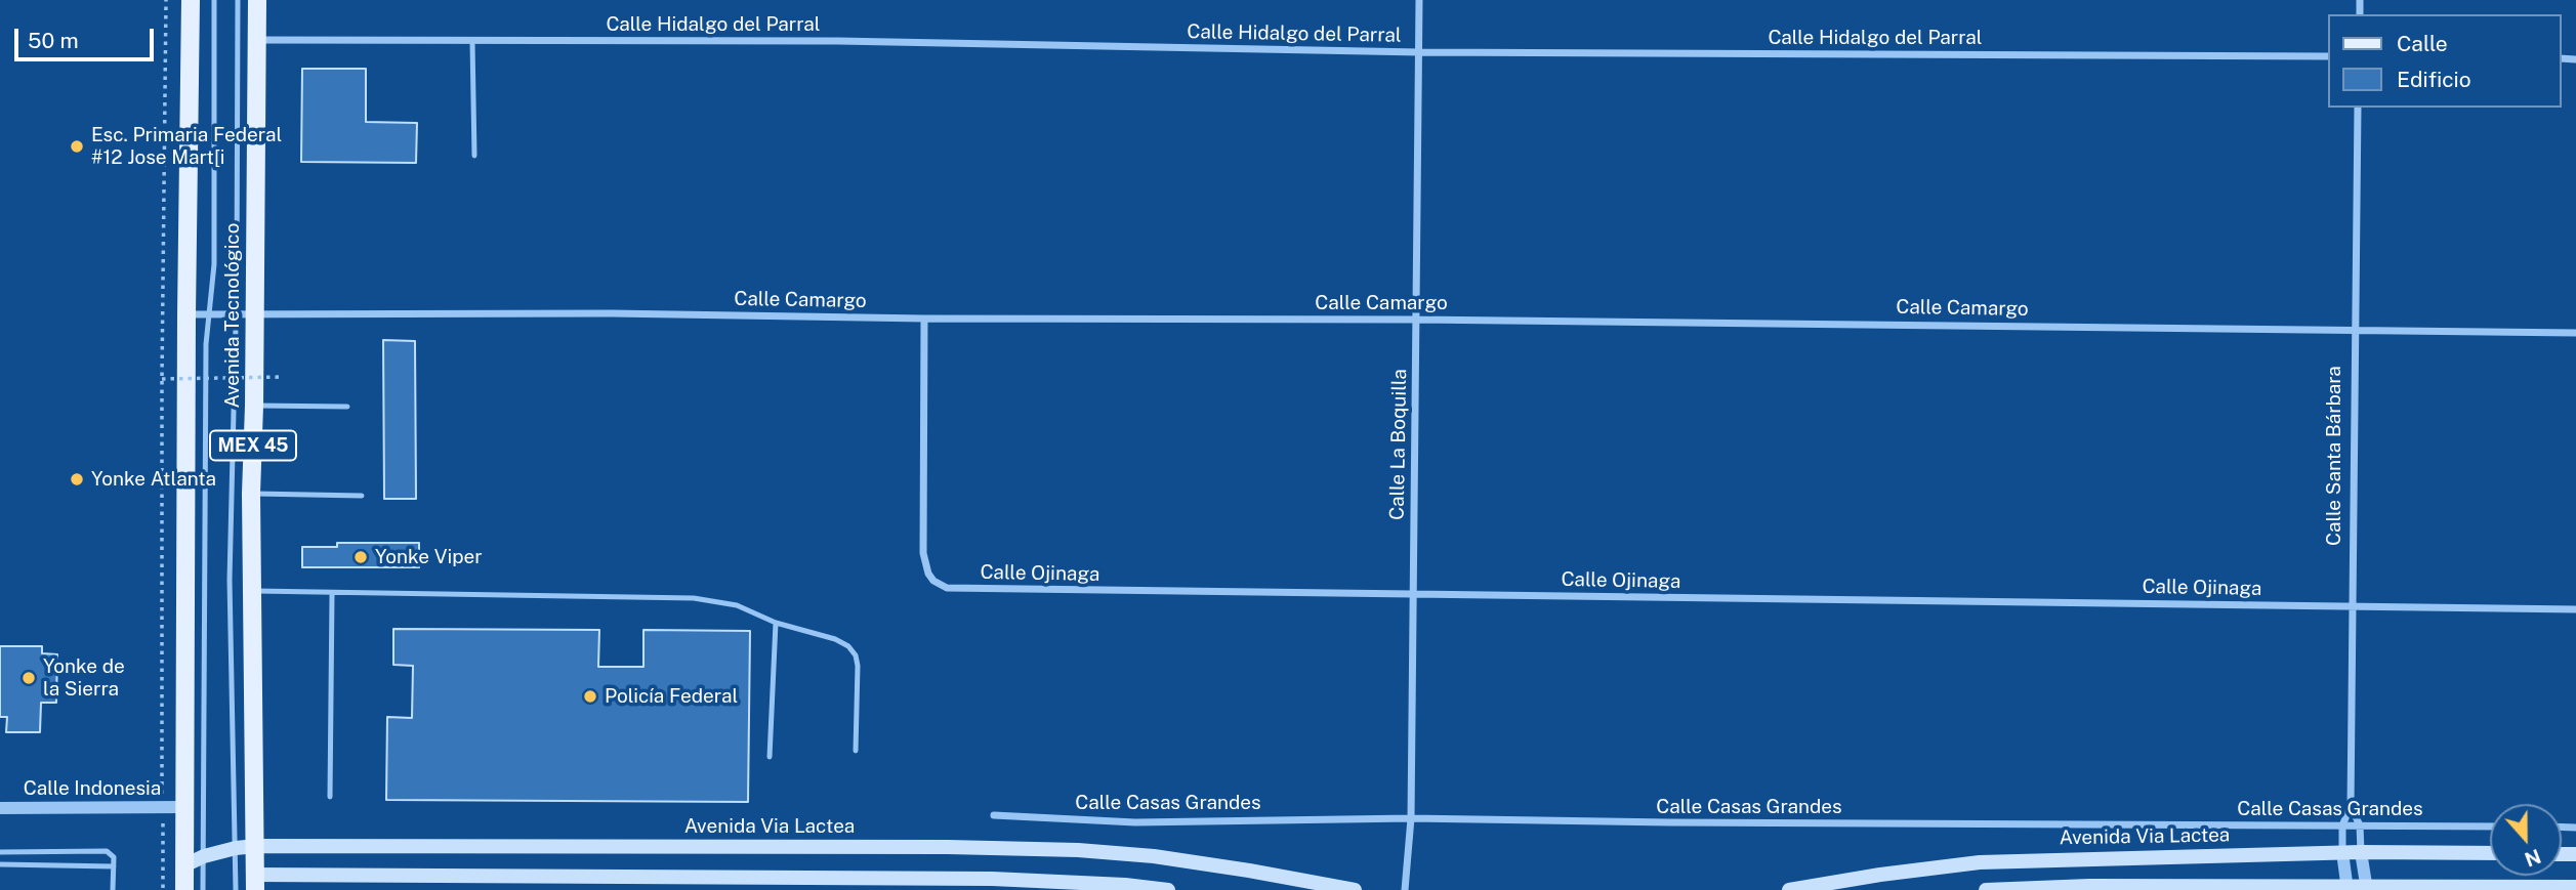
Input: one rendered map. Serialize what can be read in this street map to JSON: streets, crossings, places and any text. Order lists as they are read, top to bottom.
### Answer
{
  "streets": {
    "main road": ["Avenida Tecnológico", "MEX 45", "Avenida Via Lactea"],
    "street": [
      "Calle Hidalgo del Parral",
      "Calle Camargo",
      "Calle La Boquilla",
      "Calle Santa Bárbara",
      "Calle Ojinaga",
      "Calle Indonesia",
      "Calle Casas Grandes"
    ]
  },
  "crossings": [
    ["Calle Hidalgo del Parral", "Avenida Tecnológico"],
    ["Calle Hidalgo del Parral", "Calle La Boquilla"],
    ["Calle Camargo", "Avenida Tecnológico"],
    ["Calle Camargo", "Calle La Boquilla"],
    ["Calle Camargo", "MEX 45"],
    ["Calle Camargo", "Calle Santa Bárbara"],
    ["Calle Camargo", "Calle Ojinaga"],
    ["Avenida Tecnológico", "Avenida Via Lactea"],
    ["Calle La Boquilla", "Calle Ojinaga"],
    ["Calle La Boquilla", "Calle Casas Grandes"],
    ["MEX 45", "Calle Indonesia"],
    ["MEX 45", "Avenida Via Lactea"],
    ["Calle Santa Bárbara", "Calle Ojinaga"],
    ["Calle Santa Bárbara", "Calle Casas Grandes"],
    ["Calle Santa Bárbara", "Avenida Via Lactea"]
  ],
  "places": [
    "Esc. Primaria Federal #12 Jose Mart[i",
    "Yonke Atlanta",
    "Yonke Viper",
    "Yonke de la Sierra",
    "Policía Federal"
  ],
  "legend": ["Calle", "Edificio"],
  "scale_bar": "50 m",
  "north": "bottom"
}
